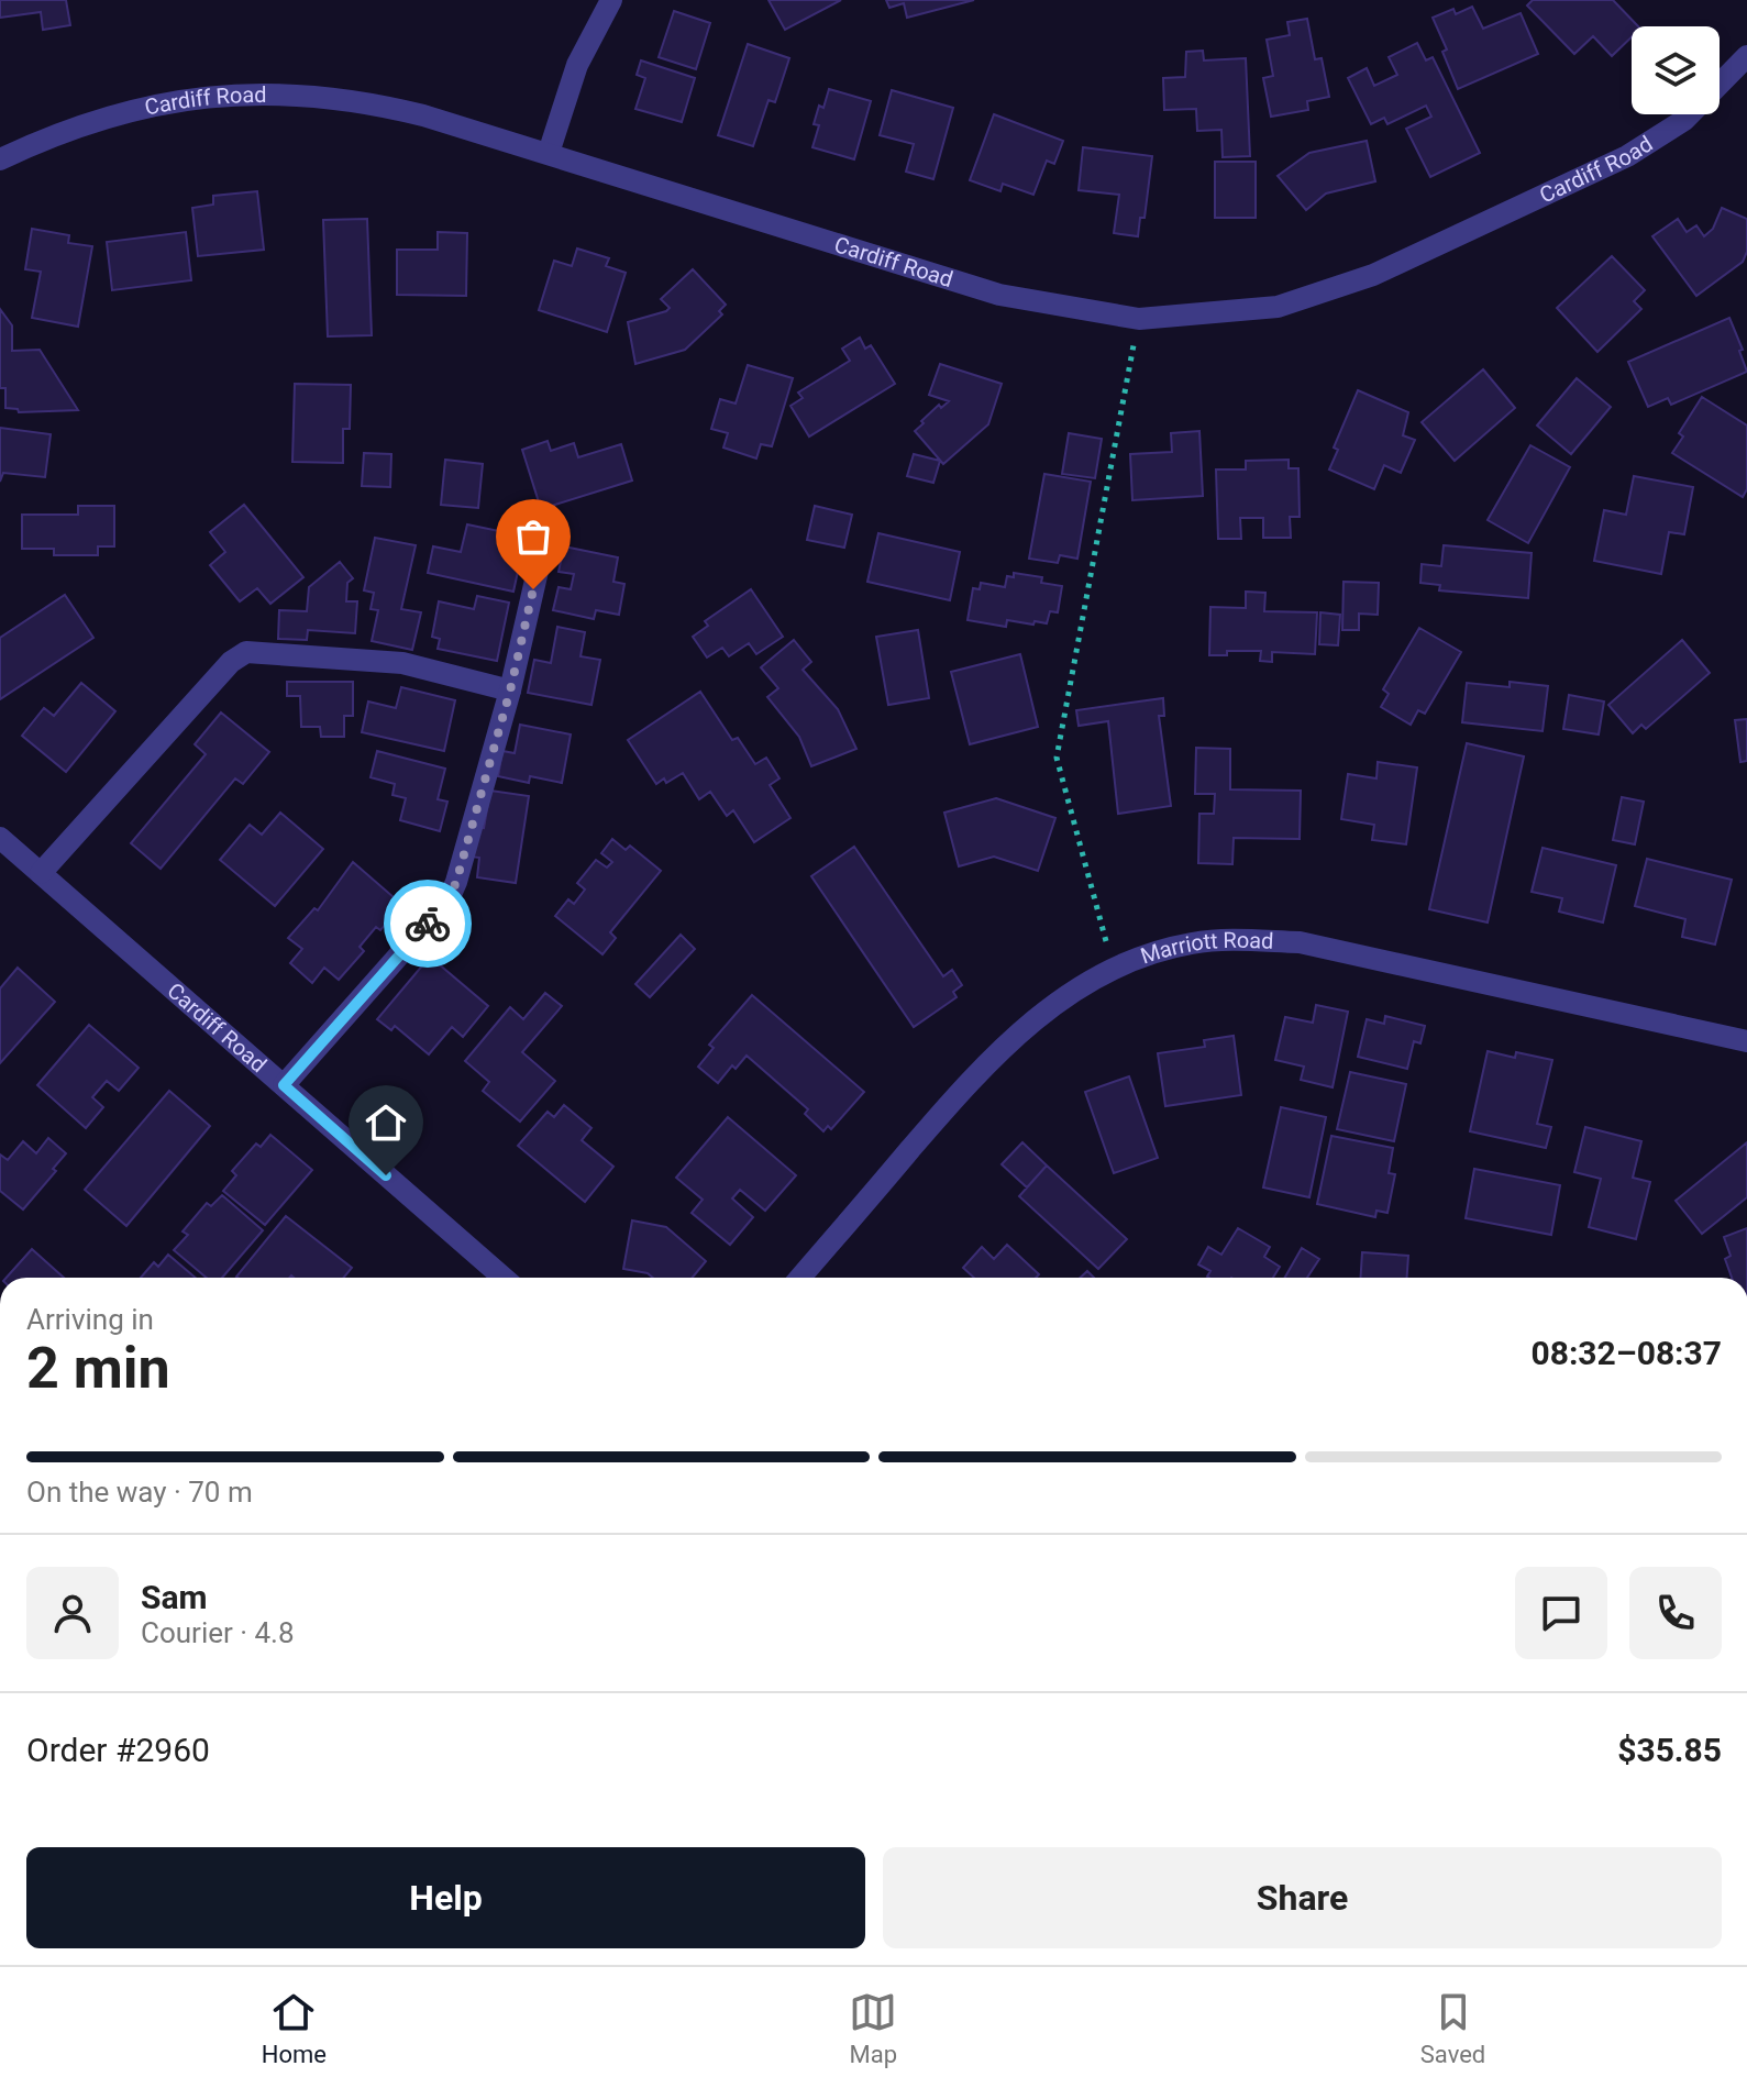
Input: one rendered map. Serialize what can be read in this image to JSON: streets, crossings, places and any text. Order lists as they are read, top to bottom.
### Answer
{
  "streets": {
    "street": ["Cardiff Road", "Marriott Road"]
  },
  "page": {
    "heading": ["2 min", "Arriving in", "08:32–08:37"],
    "panel": [
      "Sam",
      "Courier · 4.8",
      "Order #2960",
      "$35.85"
    ],
    "bar": "On the way · 70 m",
    "buttons": ["Help", "Share"],
    "tabs": ["Home", "Map", "Saved"]
  }
}
